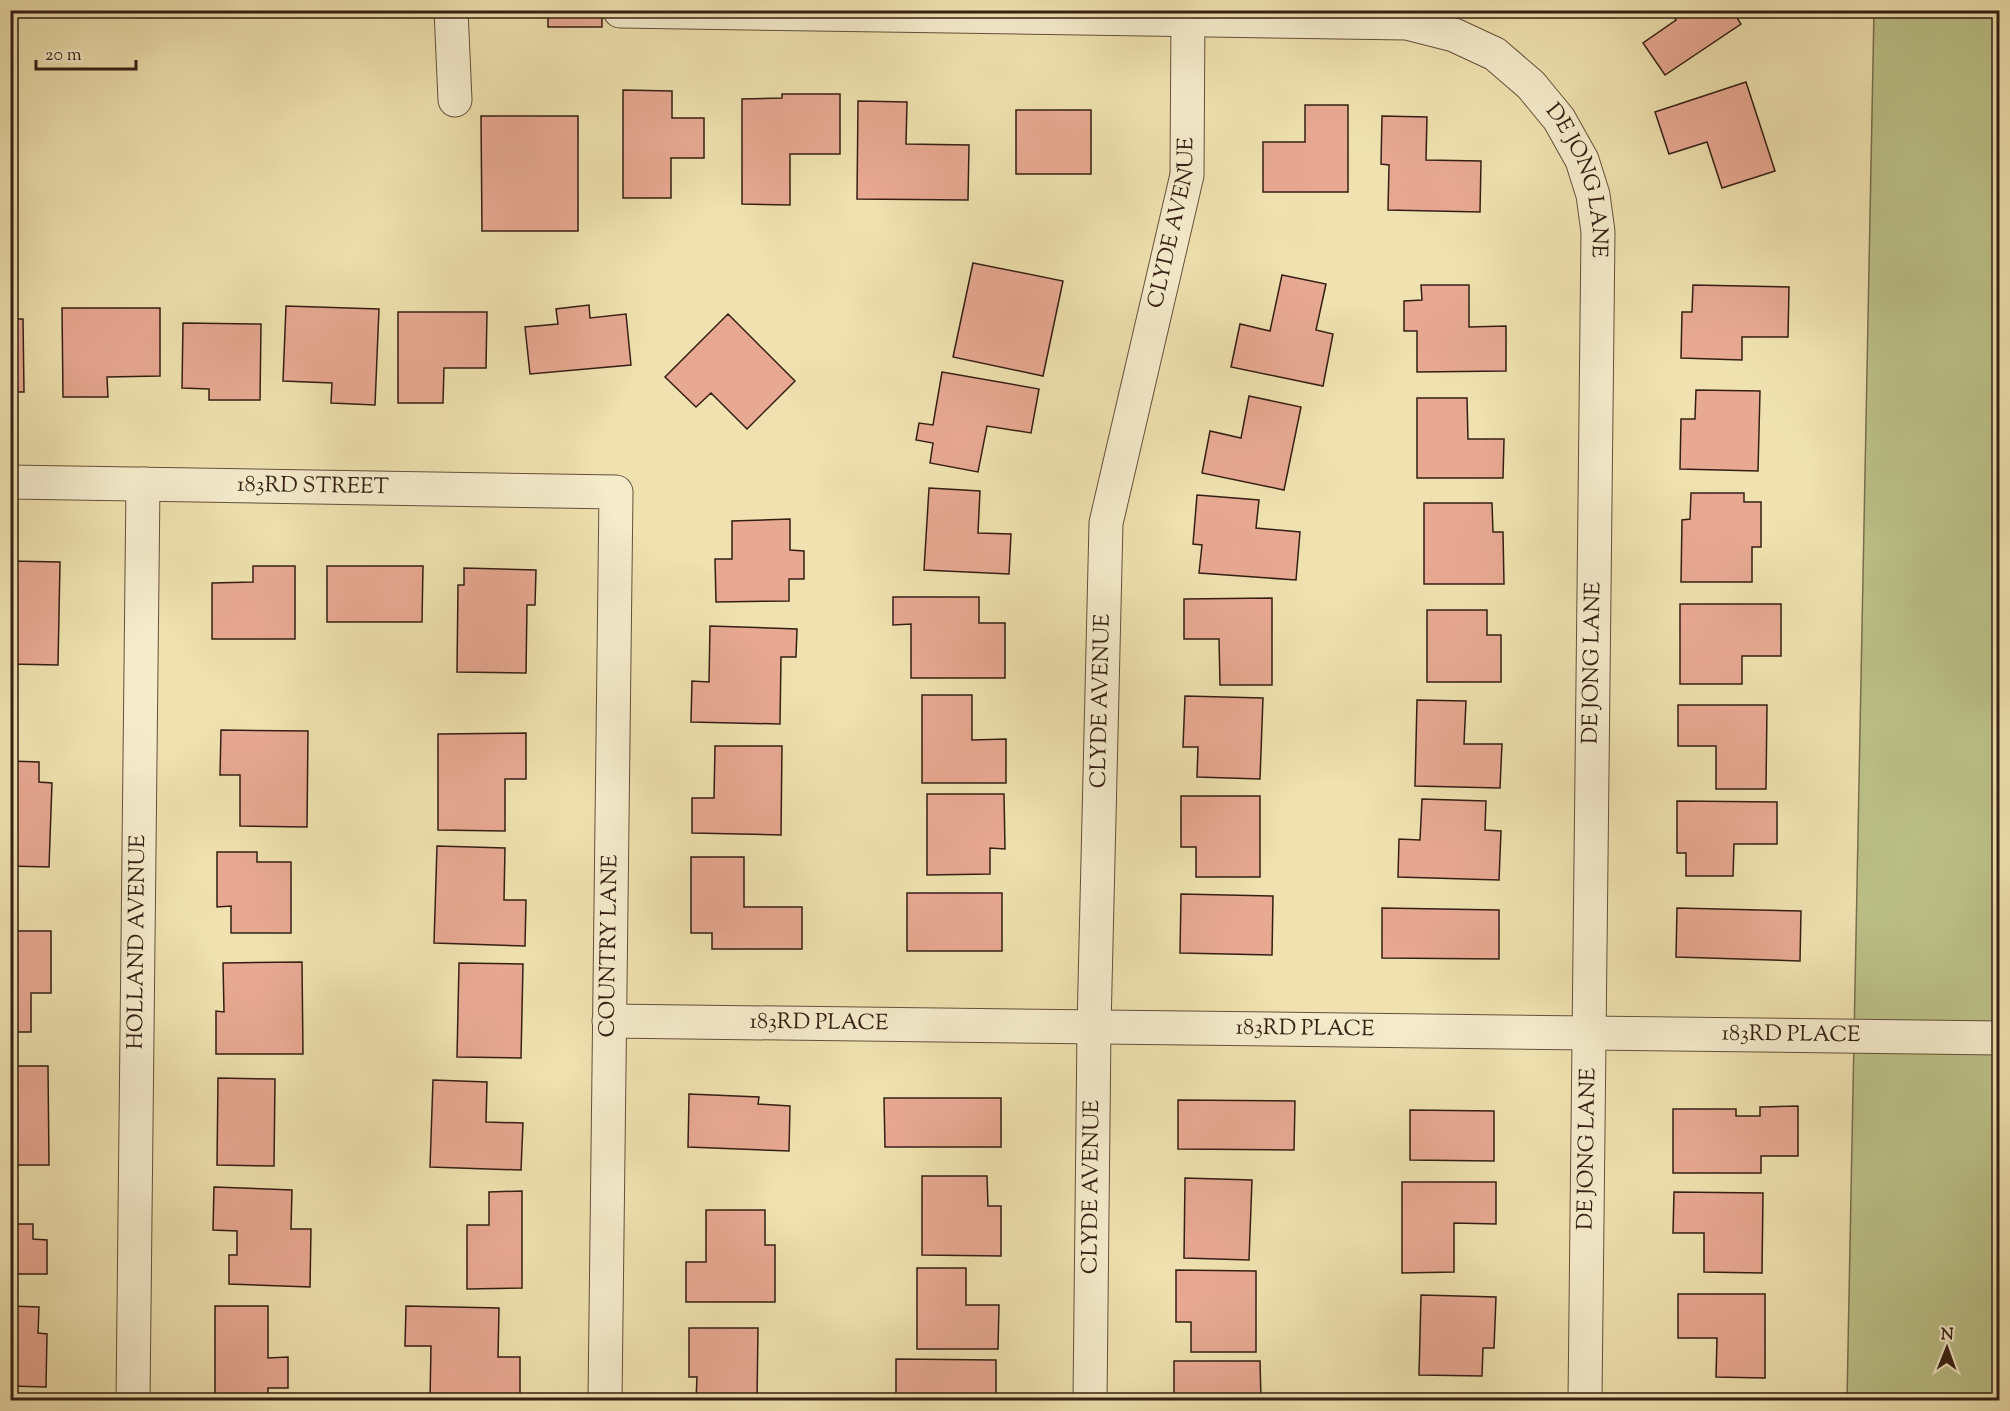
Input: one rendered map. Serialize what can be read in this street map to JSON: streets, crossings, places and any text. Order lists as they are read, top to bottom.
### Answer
{
  "streets": {
    "street": [
      "DE JONG LANE",
      "CLYDE AVENUE",
      "183RD STREET",
      "HOLLAND AVENUE",
      "COUNTRY LANE",
      "183RD PLACE"
    ]
  },
  "crossings": [
    ["DE JONG LANE", "CLYDE AVENUE"],
    ["DE JONG LANE", "183RD PLACE"],
    ["CLYDE AVENUE", "183RD PLACE"],
    ["183RD STREET", "HOLLAND AVENUE"],
    ["183RD STREET", "COUNTRY LANE"],
    ["COUNTRY LANE", "183RD PLACE"]
  ],
  "scale_bar": "20 m",
  "north": "top"
}
